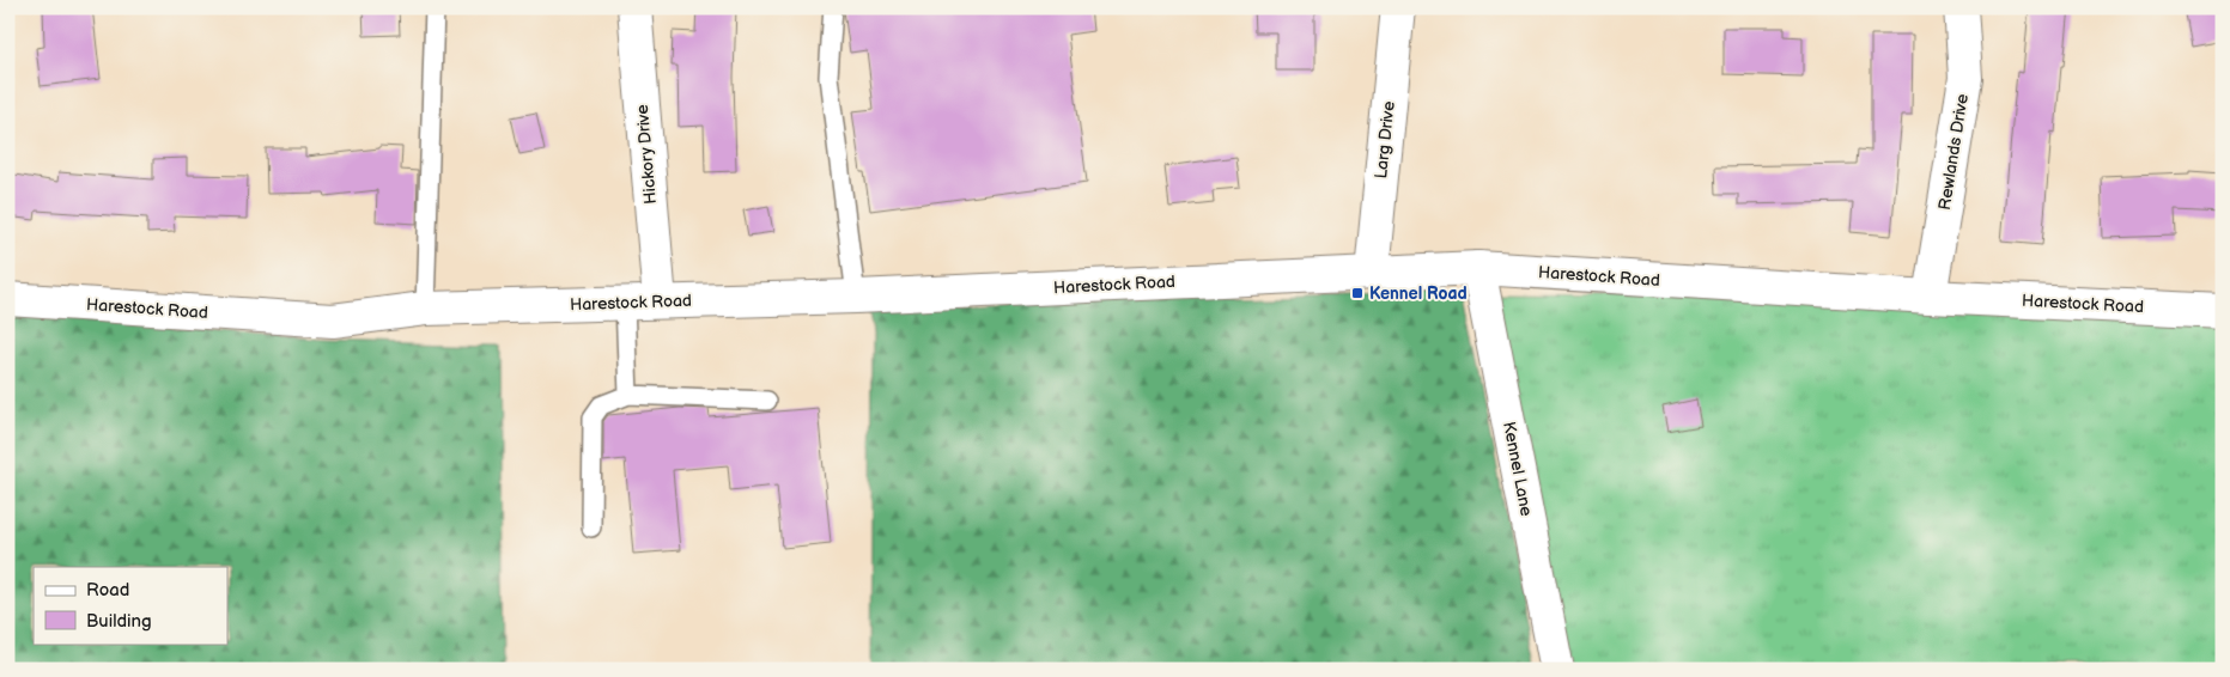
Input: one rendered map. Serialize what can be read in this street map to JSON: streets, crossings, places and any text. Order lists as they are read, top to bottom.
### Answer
{
  "streets": {
    "street": [
      "Larg Drive",
      "Rewlands Drive",
      "Hickory Drive",
      "Harestock Road",
      "Kennel Lane"
    ]
  },
  "crossings": [
    ["Larg Drive", "Harestock Road"],
    ["Rewlands Drive", "Harestock Road"],
    ["Hickory Drive", "Harestock Road"],
    ["Harestock Road", "Kennel Lane"]
  ],
  "places": {
    "transit": ["Kennel Road"]
  },
  "legend": ["Road", "Building"]
}
